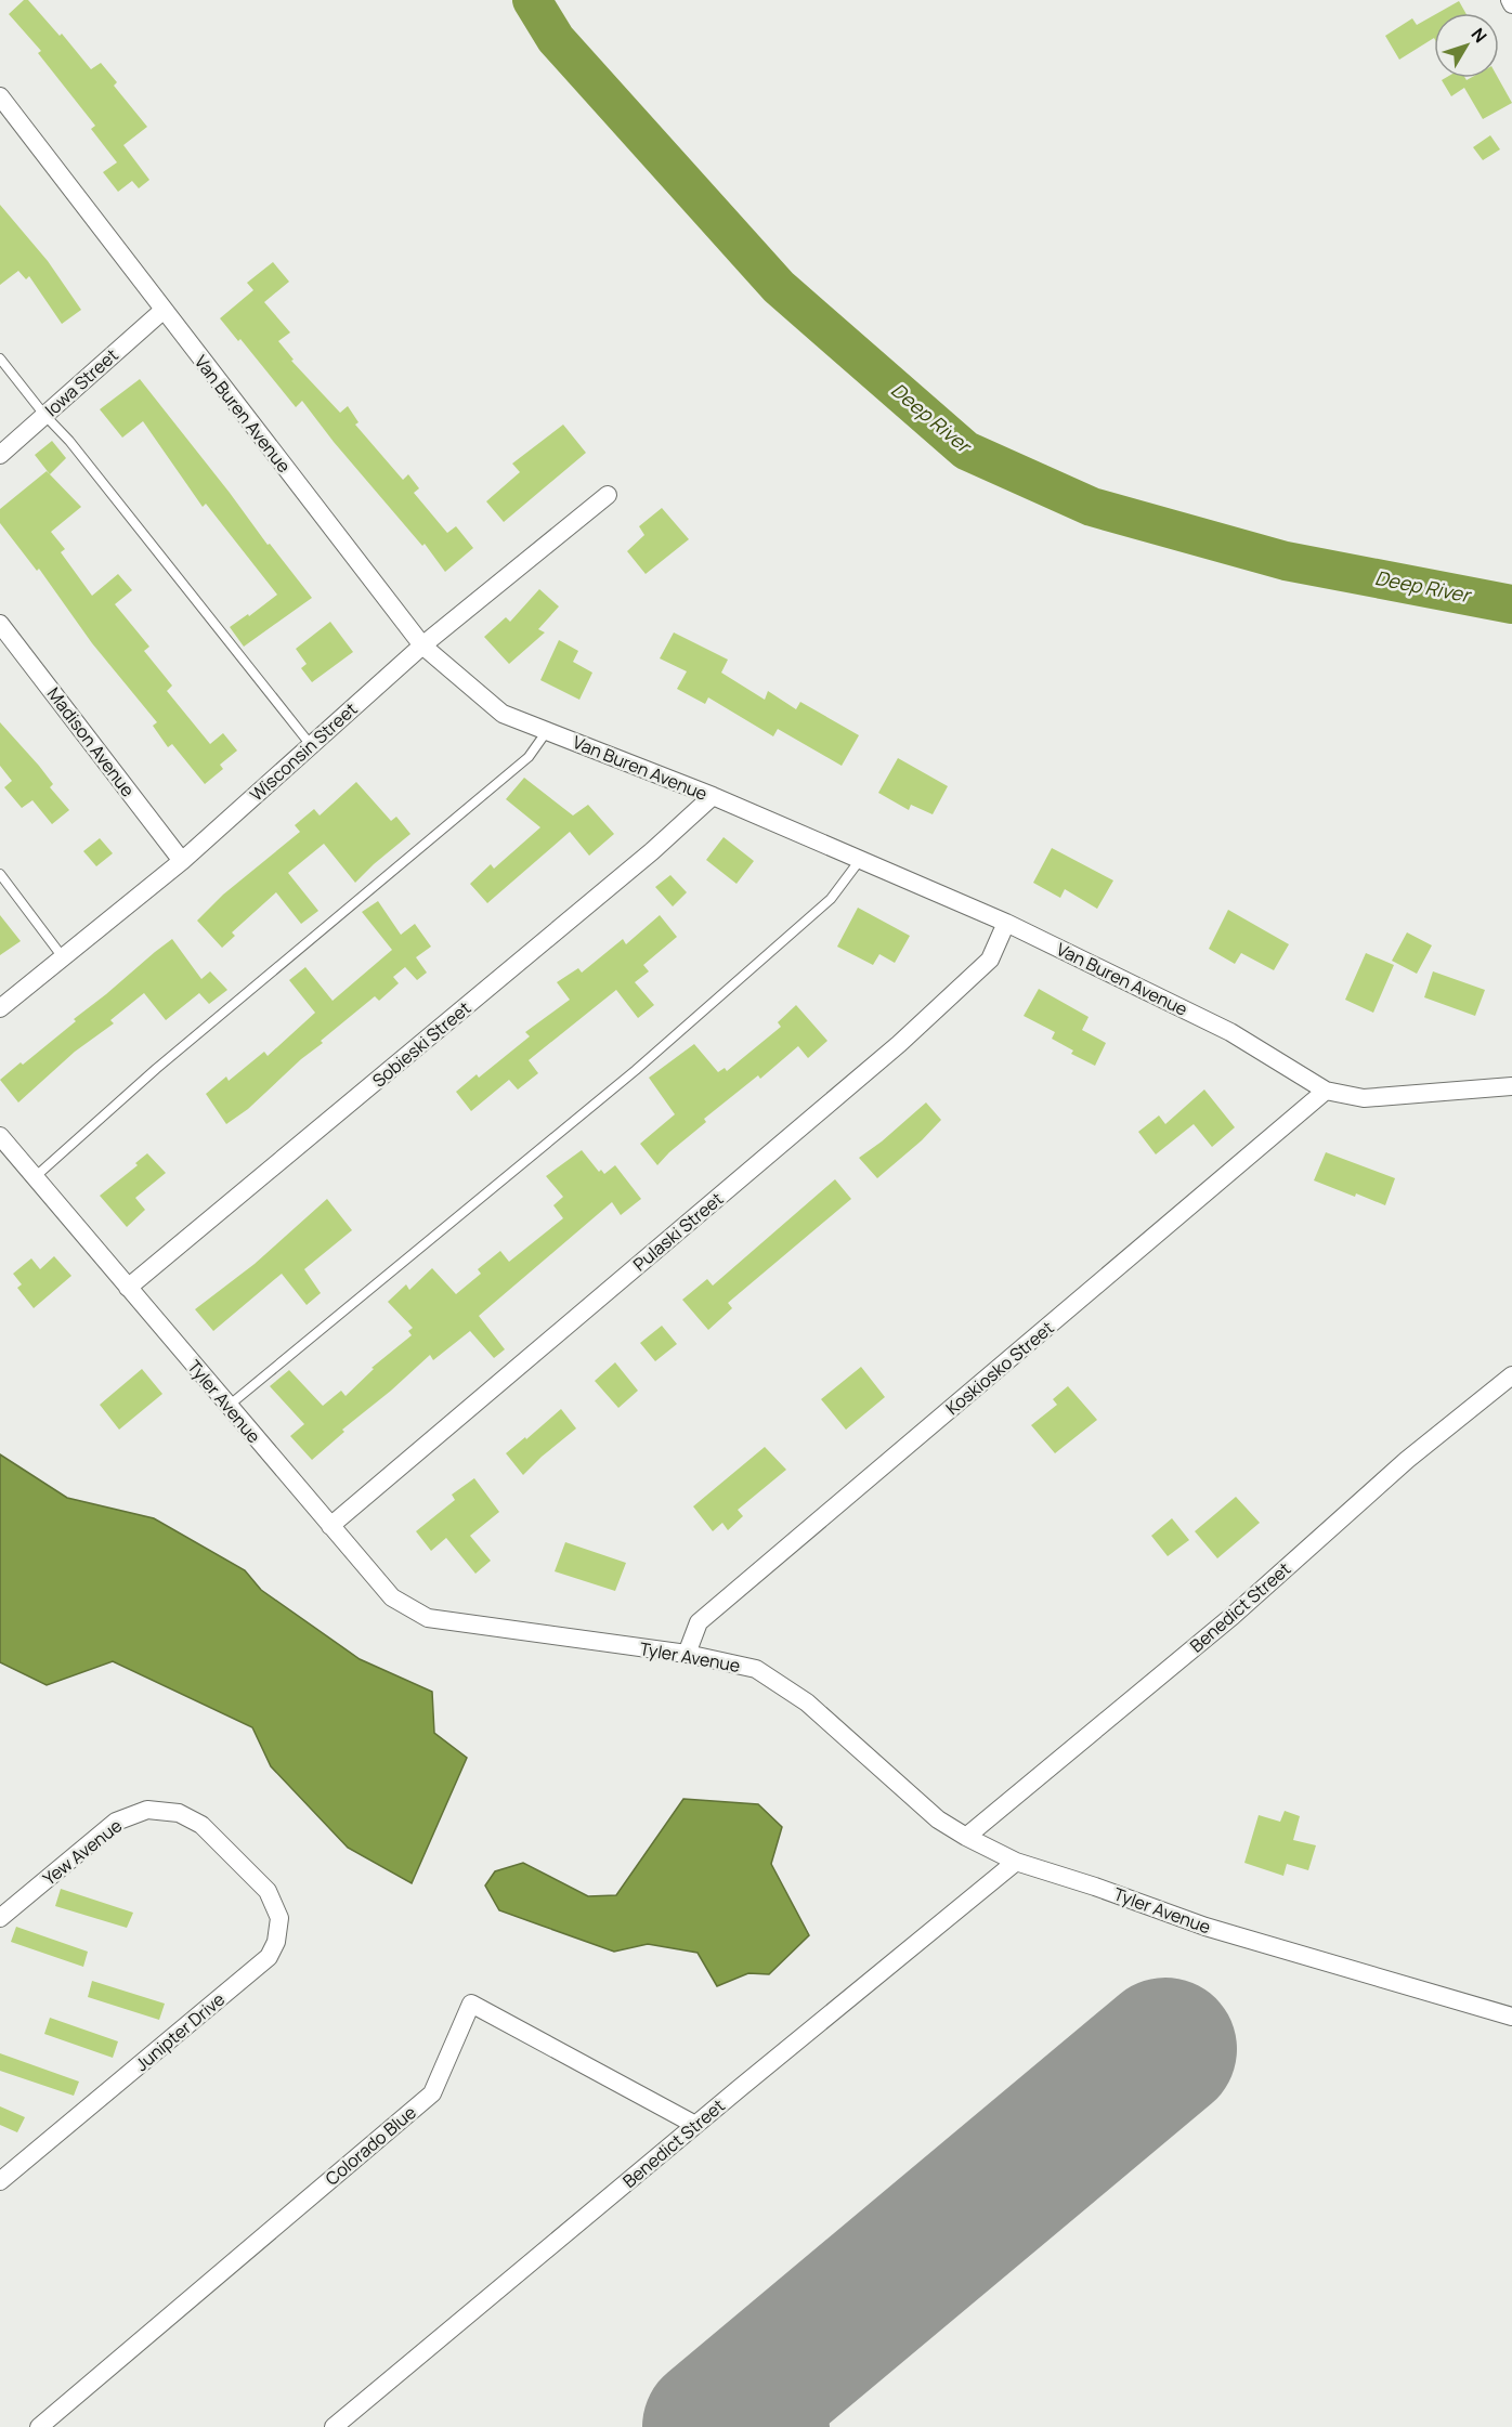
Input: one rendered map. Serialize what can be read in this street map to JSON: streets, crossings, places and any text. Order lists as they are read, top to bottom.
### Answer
{
  "streets": {
    "street": [
      "Iowa Street",
      "Van Buren Avenue",
      "Madison Avenue",
      "Wisconsin Street",
      "Sobieski Street",
      "Pulaski Street",
      "Koskiosko Street",
      "Tyler Avenue",
      "Benedict Street",
      "Yew Avenue",
      "Junipter Drive",
      "Colorado Blue"
    ]
  },
  "crossings": [
    ["Iowa Street", "Van Buren Avenue"],
    ["Van Buren Avenue", "Wisconsin Street"],
    ["Van Buren Avenue", "Sobieski Street"],
    ["Van Buren Avenue", "Pulaski Street"],
    ["Van Buren Avenue", "Koskiosko Street"],
    ["Madison Avenue", "Wisconsin Street"],
    ["Sobieski Street", "Tyler Avenue"],
    ["Pulaski Street", "Tyler Avenue"],
    ["Koskiosko Street", "Tyler Avenue"],
    ["Tyler Avenue", "Benedict Street"],
    ["Benedict Street", "Colorado Blue"],
    ["Yew Avenue", "Junipter Drive"]
  ],
  "water": ["Deep River"],
  "north": "top right"
}
